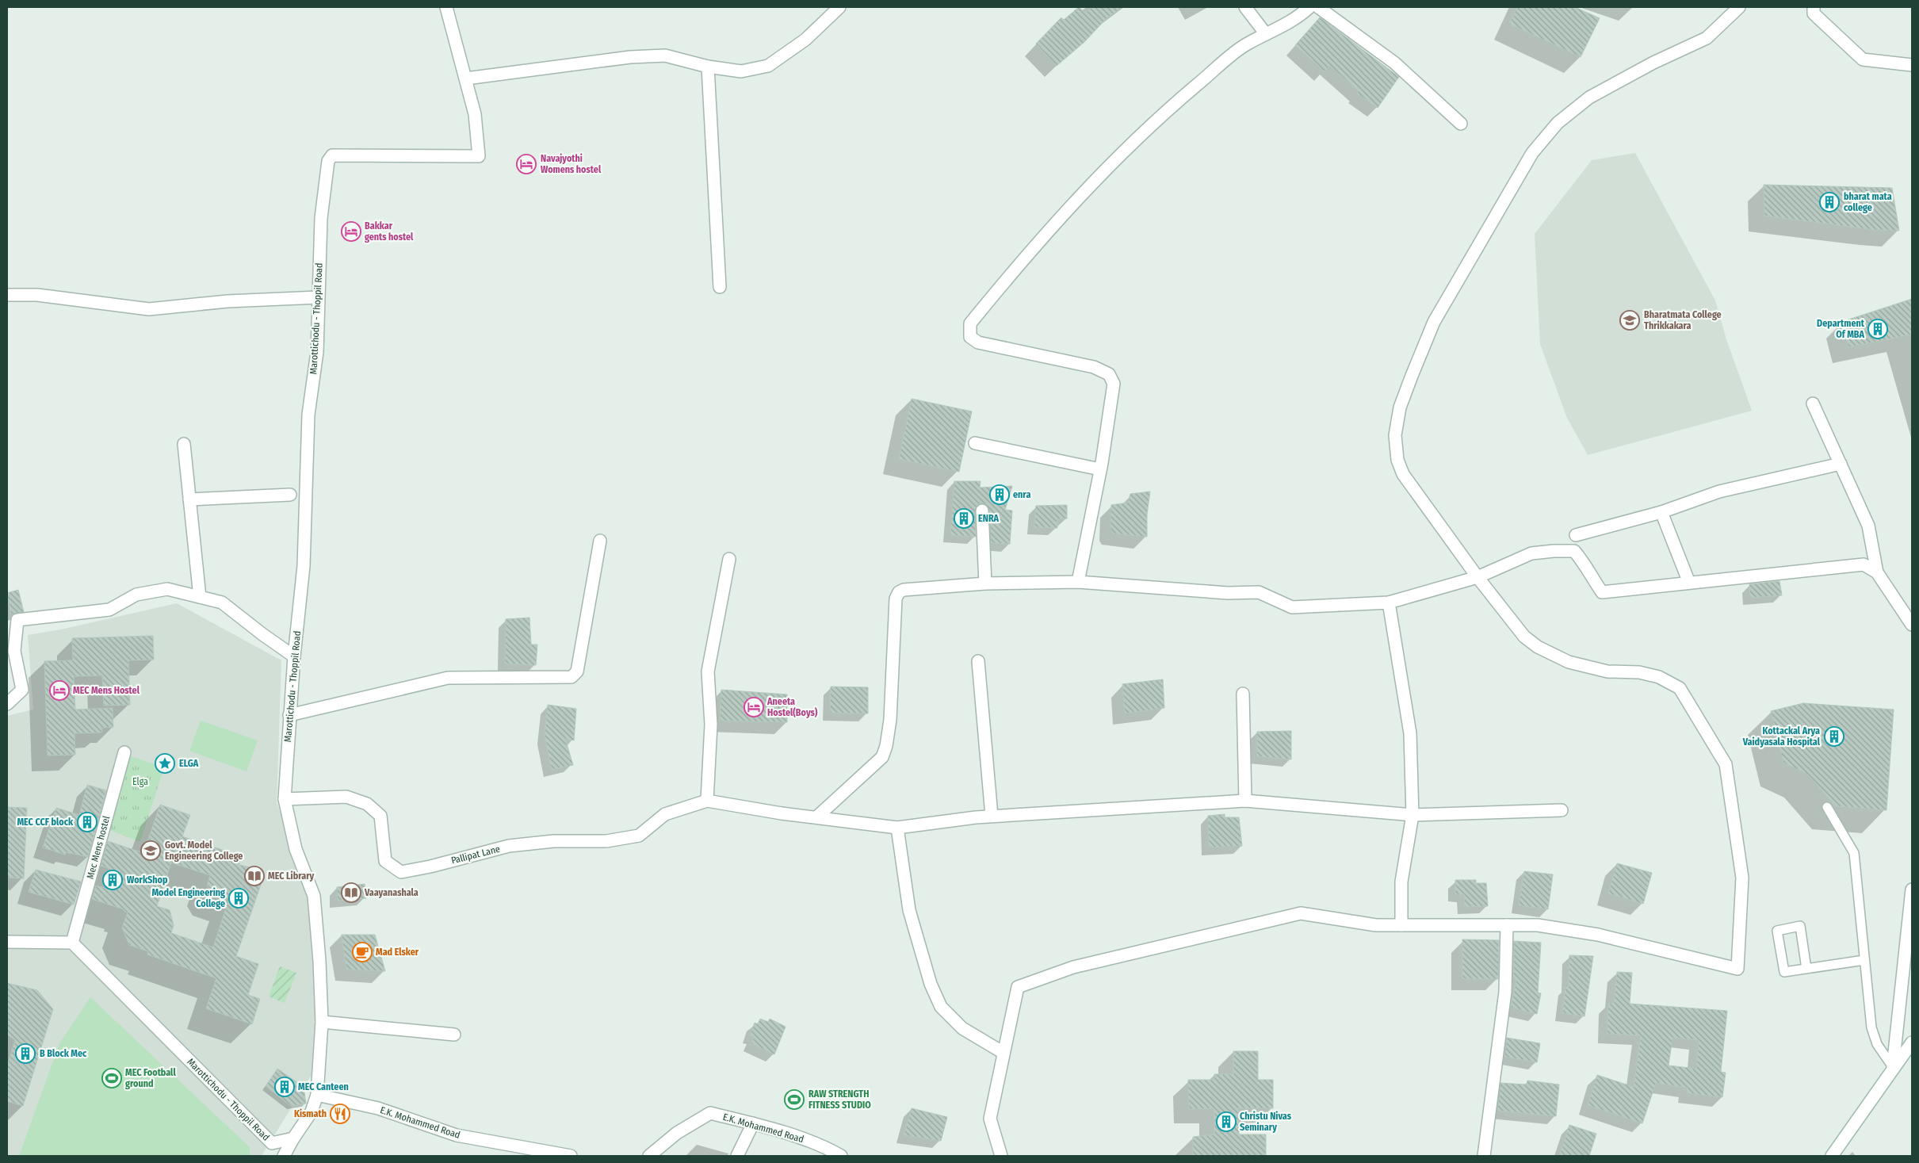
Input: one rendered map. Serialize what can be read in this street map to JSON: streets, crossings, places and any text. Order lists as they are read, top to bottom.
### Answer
{
  "streets": {
    "street": [
      "Marottichodu - Thoppil Road",
      "Mec Mens hostel",
      "Pallipat Lane",
      "E.K. Mohammed Road"
    ]
  },
  "crossings": [
    ["Marottichodu - Thoppil Road", "Mec Mens hostel"],
    ["Marottichodu - Thoppil Road", "Pallipat Lane"],
    ["Marottichodu - Thoppil Road", "E.K. Mohammed Road"]
  ],
  "parks": ["Elga"],
  "places": {
    "hotel": [
      "Navajyothi Womens hostel",
      "Bakkar gents hostel",
      "MEC Mens Hostel",
      "Aneeta Hostel(Boys)"
    ],
    "building": [
      "bharat mata college",
      "Department Of MBA",
      "enra",
      "ENRA",
      "Kottackal Arya Vaidyasala Hospital",
      "MEC CCF block",
      "WorkShop",
      "Model Engineering College",
      "B Block Mec",
      "MEC Canteen",
      "Christu Nivas Seminary"
    ],
    "school or university": ["Bharatmata College Thrikkakara", "Govt. Model Engineering College"],
    "place": ["ELGA"],
    "library": ["MEC Library", "Vaayanashala"],
    "cafe": ["Mad Elsker"],
    "sports": ["MEC Football ground", "RAW STRENGTH FITNESS STUDIO"],
    "restaurant": ["Kismath"]
  }
}
